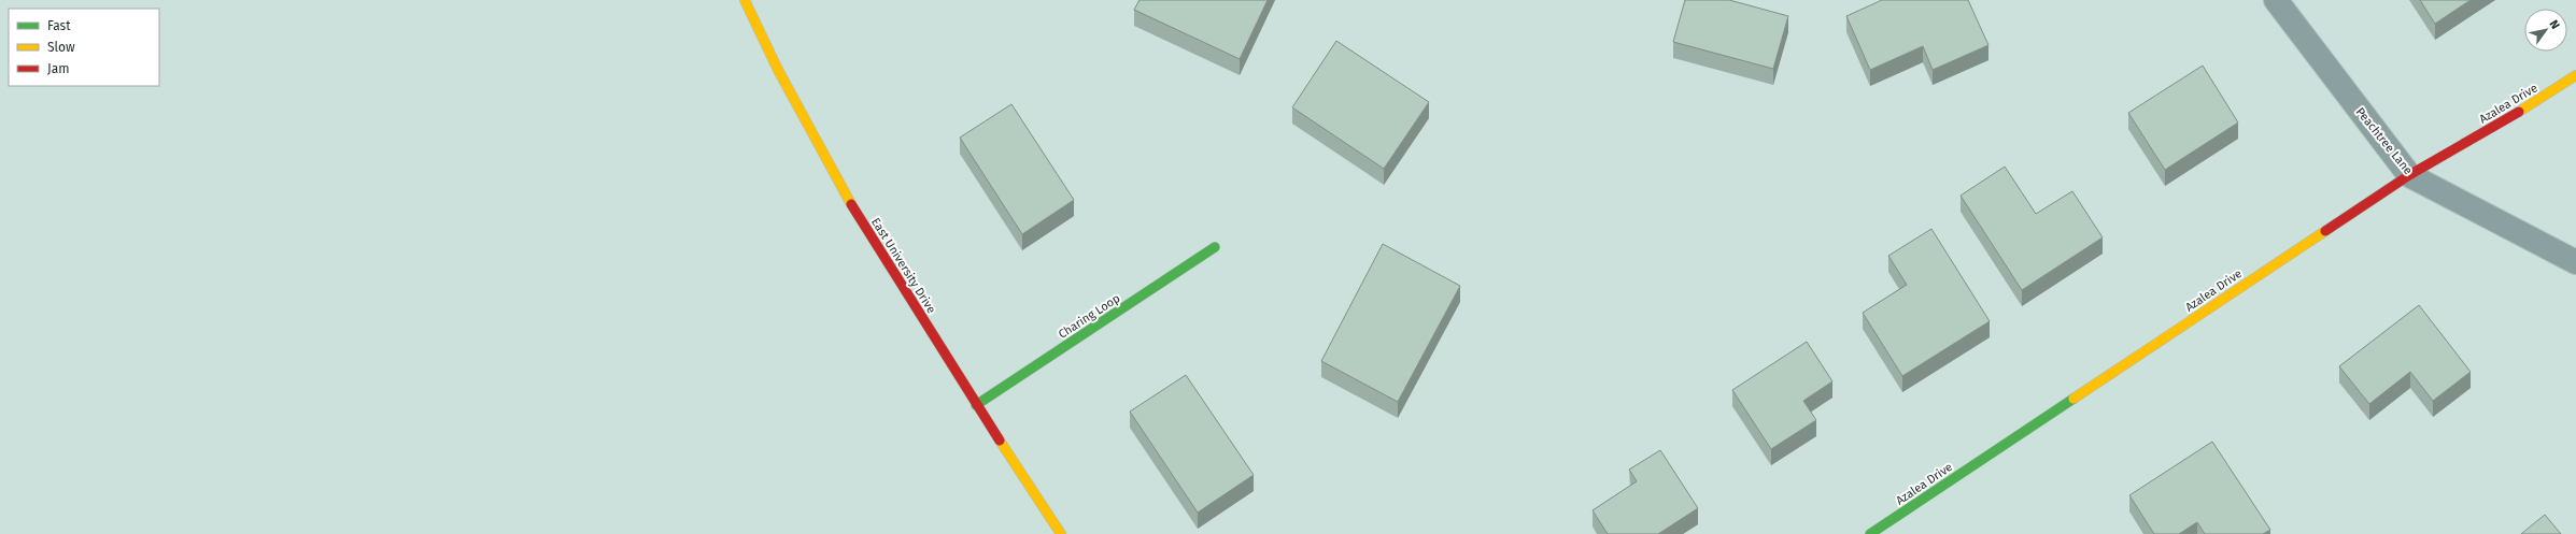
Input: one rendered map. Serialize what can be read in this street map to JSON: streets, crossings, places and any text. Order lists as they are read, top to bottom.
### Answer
{
  "streets": {
    "street": [
      "Azalea Drive",
      "Peachtree Lane",
      "East University Drive",
      "Charing Loop"
    ]
  },
  "crossings": [
    ["Azalea Drive", "Peachtree Lane"],
    ["East University Drive", "Charing Loop"]
  ],
  "legend": ["Fast", "Slow", "Jam"],
  "north": "top right"
}
